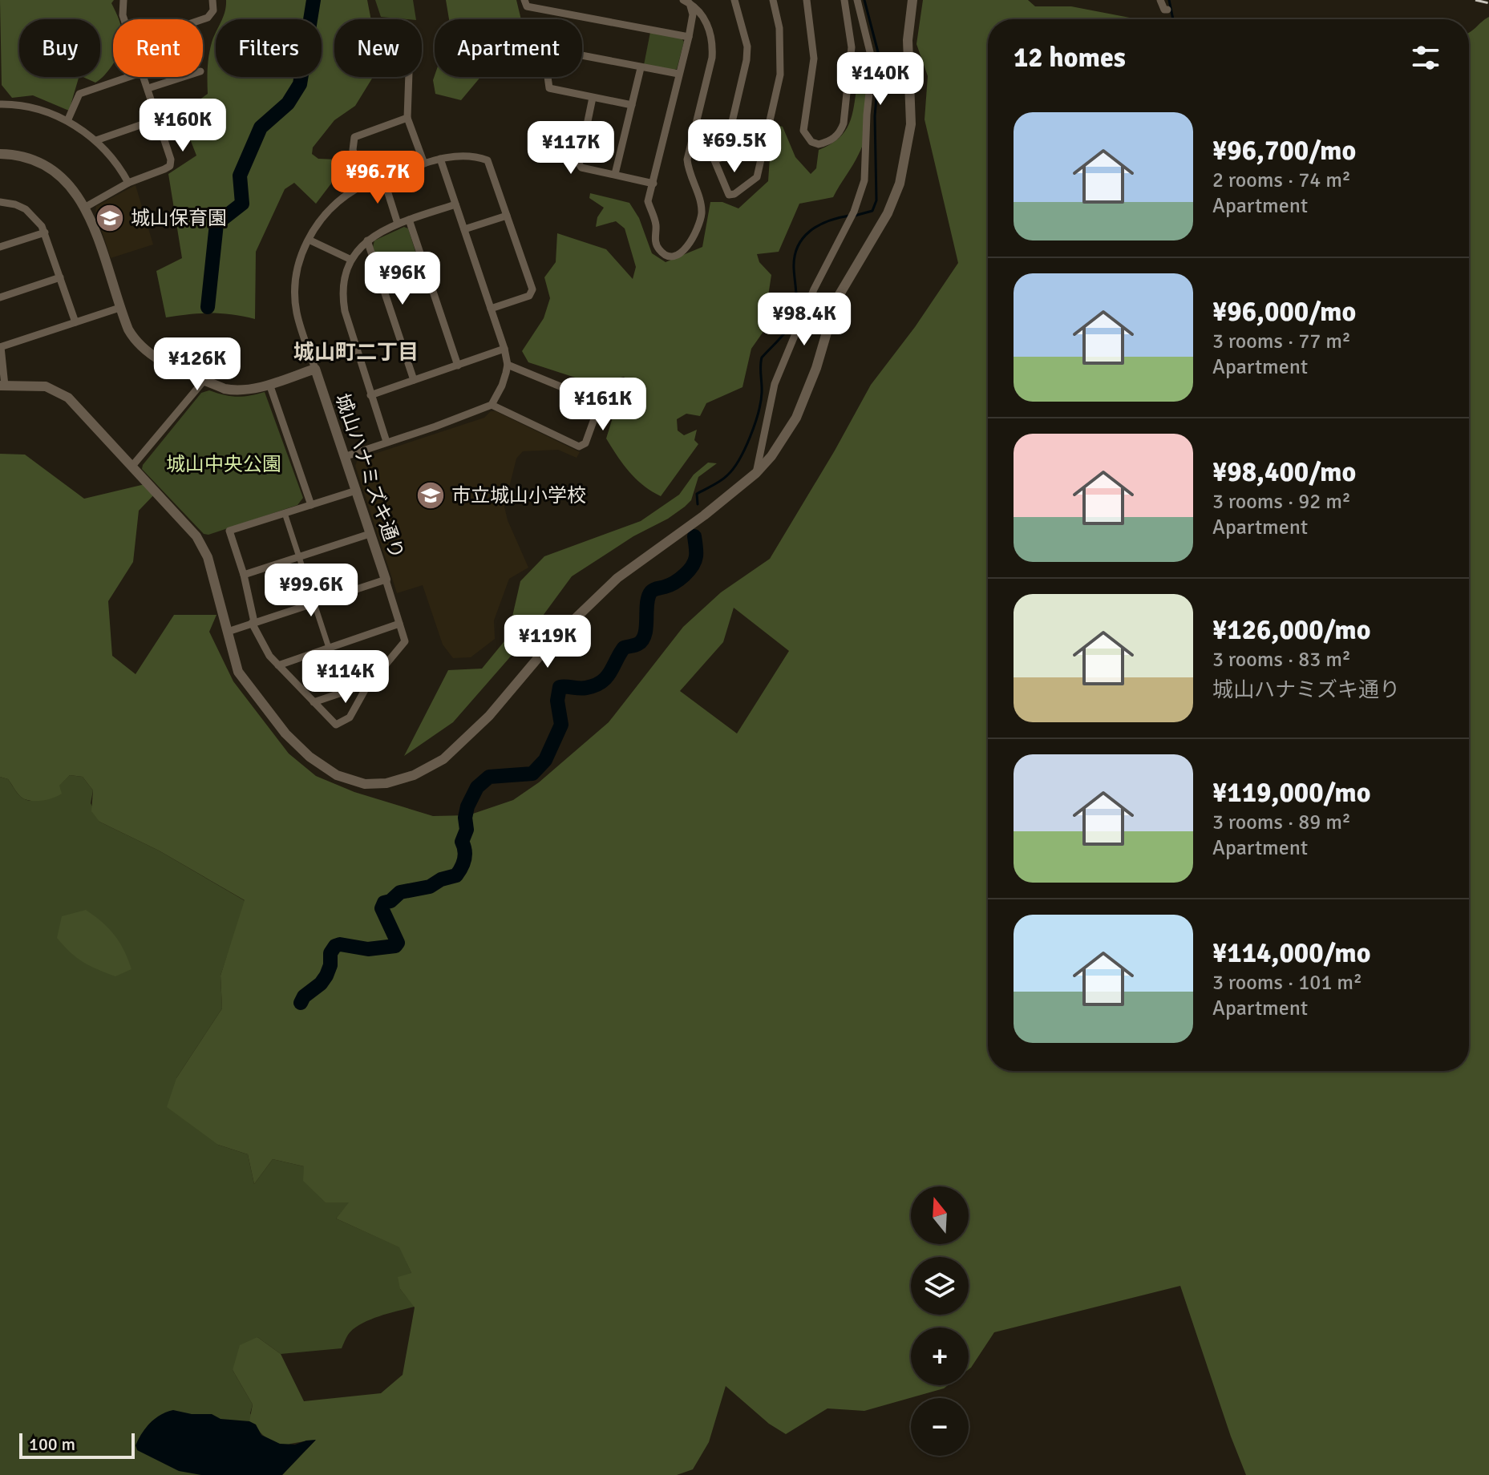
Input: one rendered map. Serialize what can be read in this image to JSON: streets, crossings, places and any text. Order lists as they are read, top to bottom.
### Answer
{
  "streets": {
    "street": ["城山ハナミズキ通り"]
  },
  "districts": ["城山町二丁目"],
  "parks": ["城山中央公園"],
  "places": {
    "school or university": ["城山保育園", "市立城山小学校"]
  },
  "scale_bar": "100 m",
  "north": "top",
  "page": {
    "chip": [
      "Buy",
      "Rent",
      "Filters",
      "New",
      "Apartment"
    ],
    "heading": "12 homes",
    "price": [
      "¥140K",
      "¥160K",
      "¥69.5K",
      "¥117K",
      "¥96.7K",
      "¥96K",
      "¥98.4K",
      "¥126K",
      "¥161K",
      "¥99.6K",
      "¥119K",
      "¥114K"
    ],
    "list": [
      {
        "name": "¥96,700/mo",
        "note": "2 rooms · 74 m² · Apartment"
      },
      {
        "name": "¥96,000/mo",
        "note": "3 rooms · 77 m² · Apartment"
      },
      {
        "name": "¥98,400/mo",
        "note": "3 rooms · 92 m² · Apartment"
      },
      {
        "name": "¥126,000/mo",
        "note": "3 rooms · 83 m² · 城山ハナミズキ通り"
      },
      {
        "name": "¥119,000/mo",
        "note": "3 rooms · 89 m² · Apartment"
      },
      {
        "name": "¥114,000/mo",
        "note": "3 rooms · 101 m² · Apartment"
      }
    ],
    "map_buttons": ["+", "−"],
    "scale": "100 m"
  }
}
